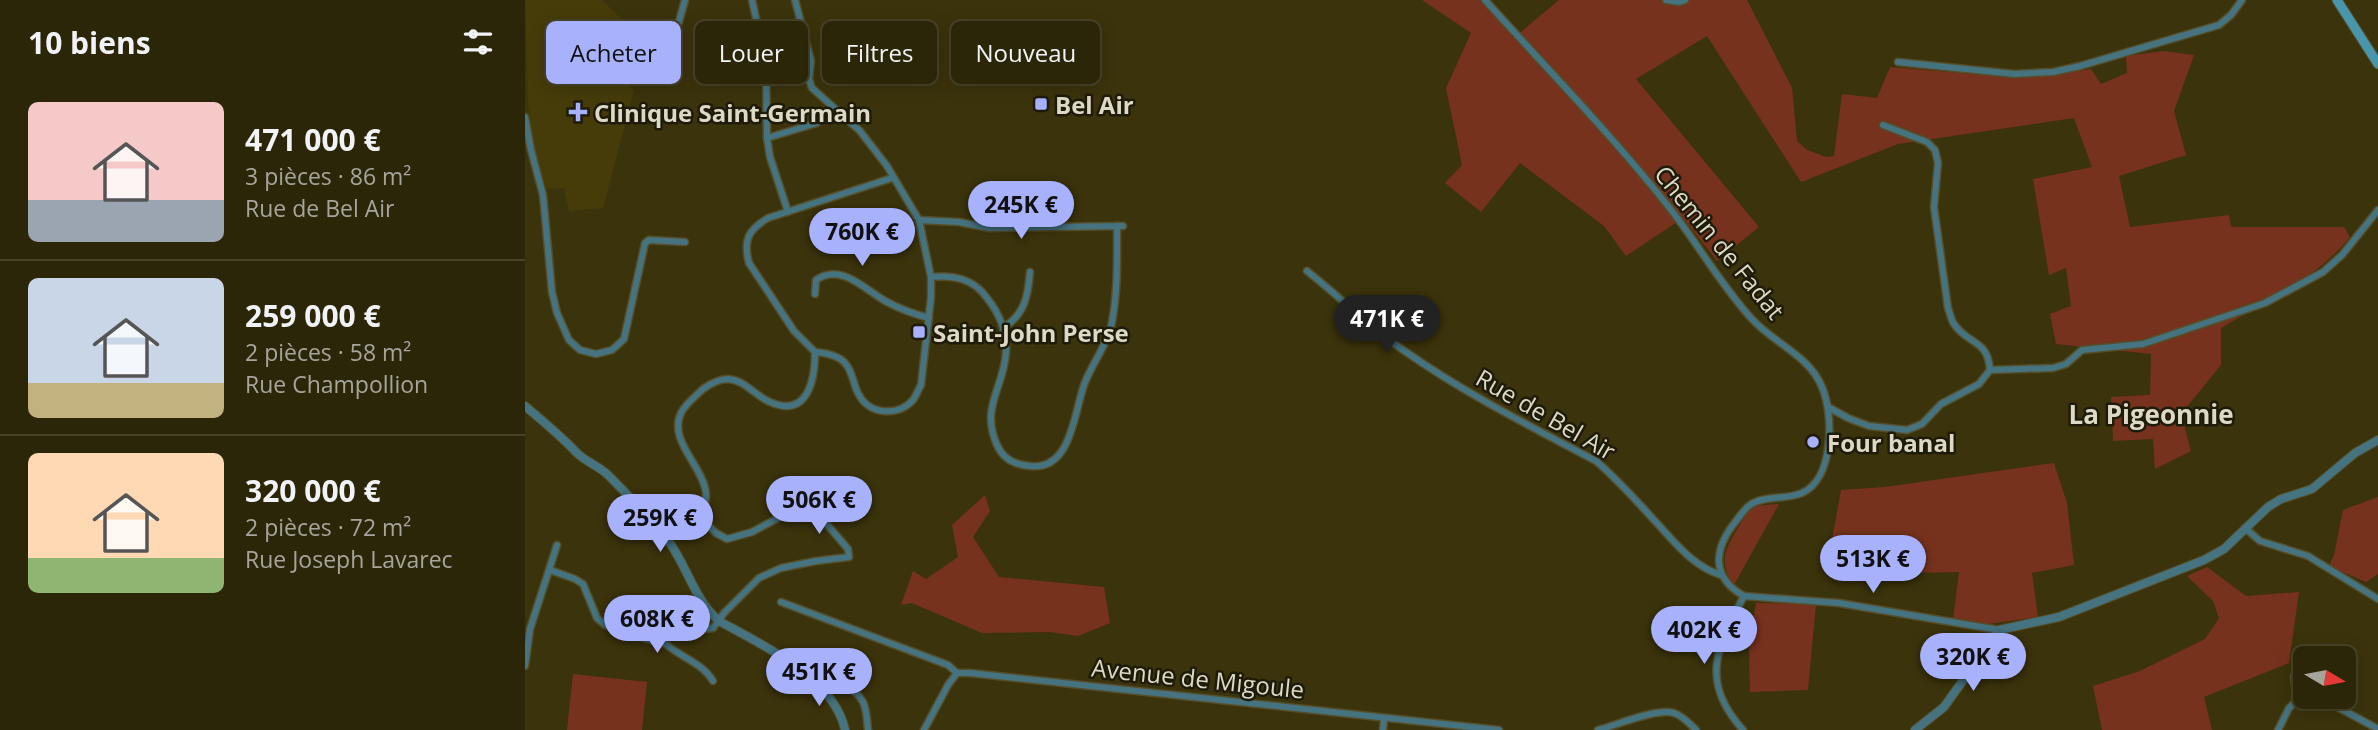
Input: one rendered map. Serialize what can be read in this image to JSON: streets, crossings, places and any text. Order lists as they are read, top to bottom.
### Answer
{
  "streets": {
    "street": ["Chemin de Fadat", "Rue de Bel Air", "Avenue de Migoule"]
  },
  "crossings": [
    ["Chemin de Fadat", "Rue de Bel Air"]
  ],
  "districts": ["La Pigeonnie"],
  "places": {
    "transit": ["Bel Air", "Saint-John Perse"],
    "health": ["Clinique Saint-Germain"],
    "other": ["Four banal"]
  },
  "north": "right",
  "page": {
    "heading": "10 biens",
    "chip": [
      "Acheter",
      "Louer",
      "Filtres",
      "Nouveau"
    ],
    "list": [
      {
        "name": "471 000 €",
        "note": "3 pièces · 86 m² · Rue de Bel Air"
      },
      {
        "name": "259 000 €",
        "note": "2 pièces · 58 m² · Rue Champollion"
      },
      {
        "name": "320 000 €",
        "note": "2 pièces · 72 m² · Rue Joseph Lavarec"
      }
    ],
    "price": [
      "245K €",
      "760K €",
      "471K €",
      "506K €",
      "259K €",
      "513K €",
      "608K €",
      "402K €",
      "320K €",
      "451K €"
    ]
  }
}
